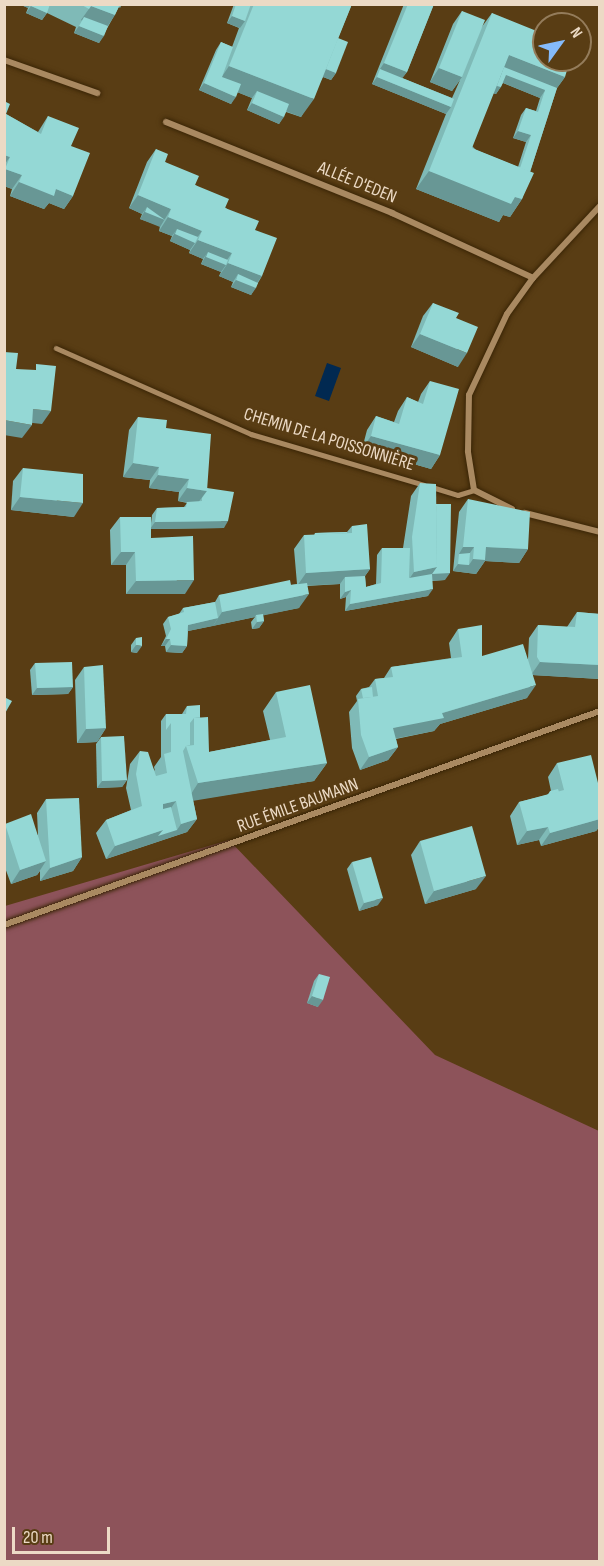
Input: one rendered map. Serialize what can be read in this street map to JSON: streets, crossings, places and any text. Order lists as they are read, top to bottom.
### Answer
{
  "streets": {
    "street": ["ALLÉE D'EDEN", "RUE ÉMILE BAUMANN"],
    "lane": ["CHEMIN DE LA POISSONNIÈRE"]
  },
  "scale_bar": "20 m",
  "north": "top right"
}
